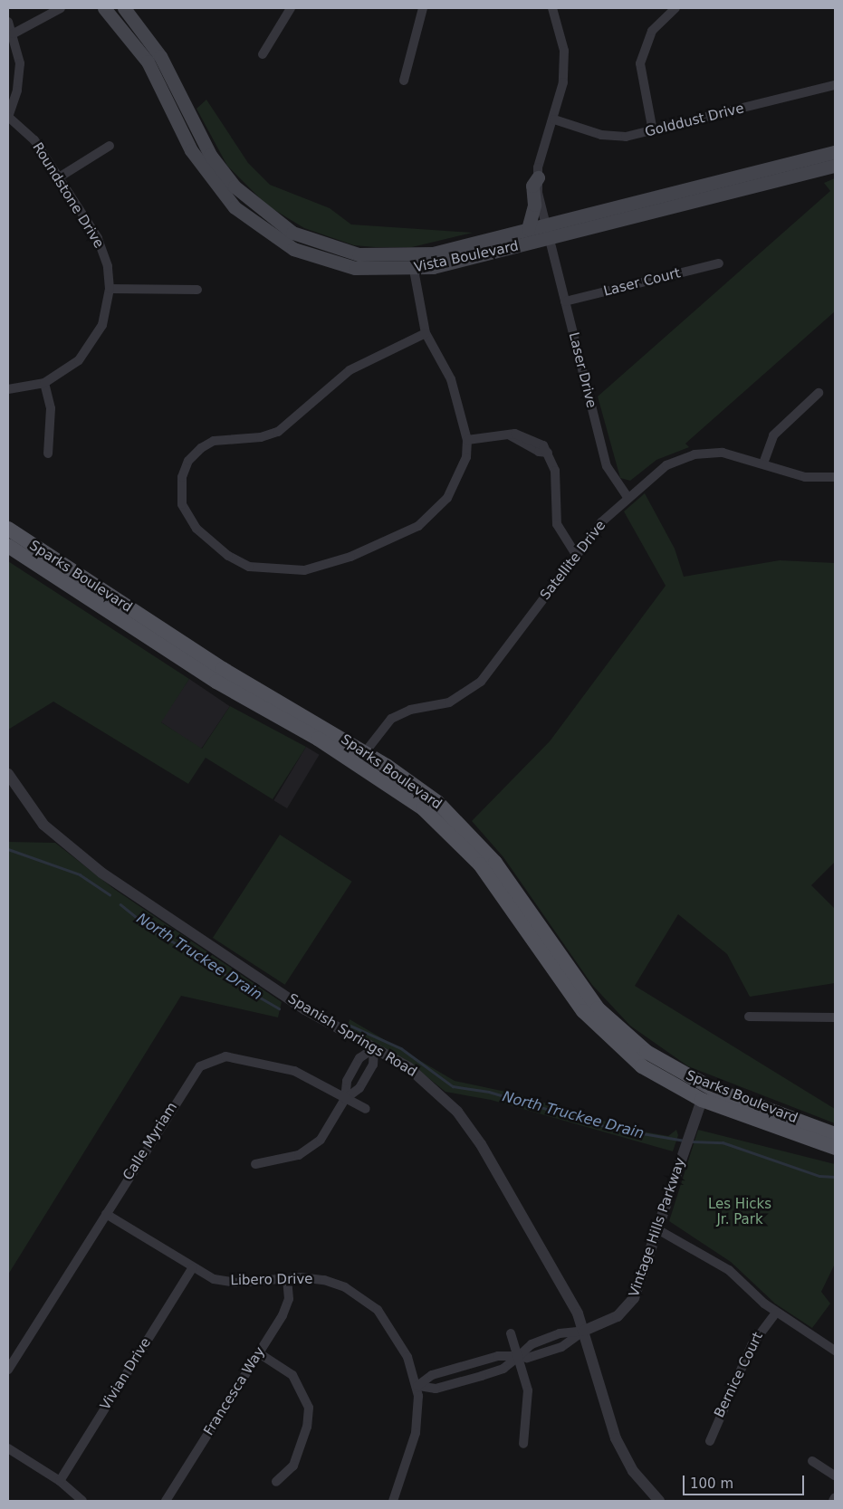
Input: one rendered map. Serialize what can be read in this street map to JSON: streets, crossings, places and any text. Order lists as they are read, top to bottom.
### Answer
{
  "streets": {
    "main road": ["Vista Boulevard", "Sparks Boulevard"],
    "street": [
      "Golddust Drive",
      "Roundstone Drive",
      "Laser Court",
      "Laser Drive",
      "Satellite Drive",
      "Spanish Springs Road",
      "Calle Myriam",
      "Vintage Hills Parkway",
      "Libero Drive",
      "Vivian Drive",
      "Bernice Court",
      "Francesca Way"
    ]
  },
  "crossings": [
    ["Vista Boulevard", "Laser Drive"],
    ["Laser Court", "Laser Drive"],
    ["Laser Drive", "Satellite Drive"],
    ["Satellite Drive", "Sparks Boulevard"],
    ["Sparks Boulevard", "Vintage Hills Parkway"],
    ["Spanish Springs Road", "Vintage Hills Parkway"],
    ["Calle Myriam", "Libero Drive"],
    ["Vintage Hills Parkway", "Libero Drive"],
    ["Libero Drive", "Vivian Drive"],
    ["Libero Drive", "Francesca Way"]
  ],
  "water": ["North Truckee Drain"],
  "parks": ["Les Hicks Jr. Park"],
  "scale_bar": "100 m"
}
